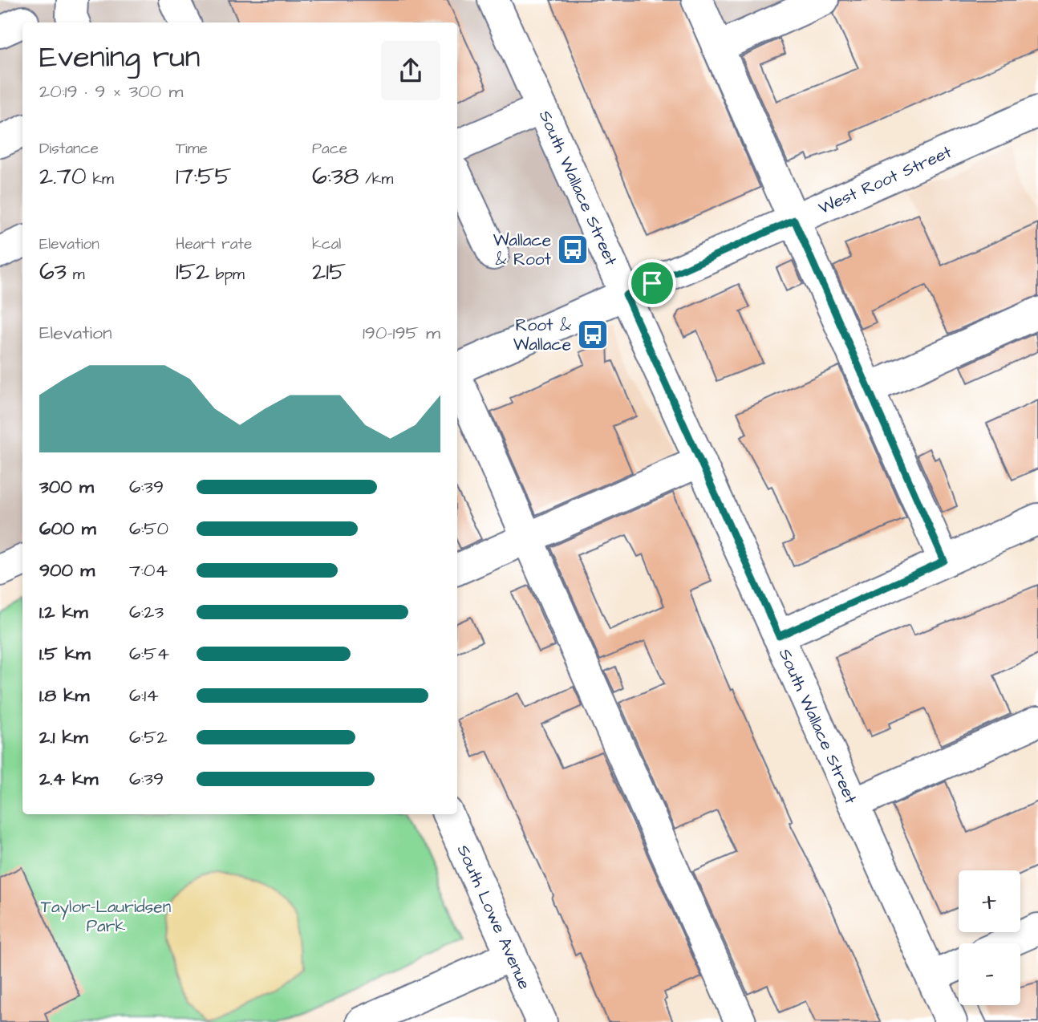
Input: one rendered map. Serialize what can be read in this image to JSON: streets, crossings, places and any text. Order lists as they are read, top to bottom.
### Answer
{
  "streets": {
    "street": ["West Root Street", "South Wallace Street", "South Lowe Avenue"]
  },
  "crossings": [
    ["West Root Street", "South Wallace Street"]
  ],
  "parks": ["Taylor-Lauridsen Park"],
  "places": {
    "bus stop": ["Wallace & Root", "Root & Wallace"]
  },
  "page": {
    "heading": ["Evening run", "20:19 · 9 × 300 m"],
    "stats": [
      ["Distance", "2.70 km"],
      ["Time", "17:55"],
      ["Pace", "6:38 /km"],
      ["Elevation", "63 m"],
      ["Heart rate", "152 bpm"],
      ["kcal", "215"]
    ],
    "chart": ["Elevation", "190–195 m"],
    "list": [
      {
        "name": "300 m",
        "note": "6:39"
      },
      {
        "name": "600 m",
        "note": "6:50"
      },
      {
        "name": "900 m",
        "note": "7:04"
      },
      {
        "name": "1.2 km",
        "note": "6:23"
      },
      {
        "name": "1.5 km",
        "note": "6:54"
      },
      {
        "name": "1.8 km",
        "note": "6:14"
      },
      {
        "name": "2.1 km",
        "note": "6:52"
      },
      {
        "name": "2.4 km",
        "note": "6:39"
      }
    ],
    "map_buttons": ["+", "−"]
  }
}
